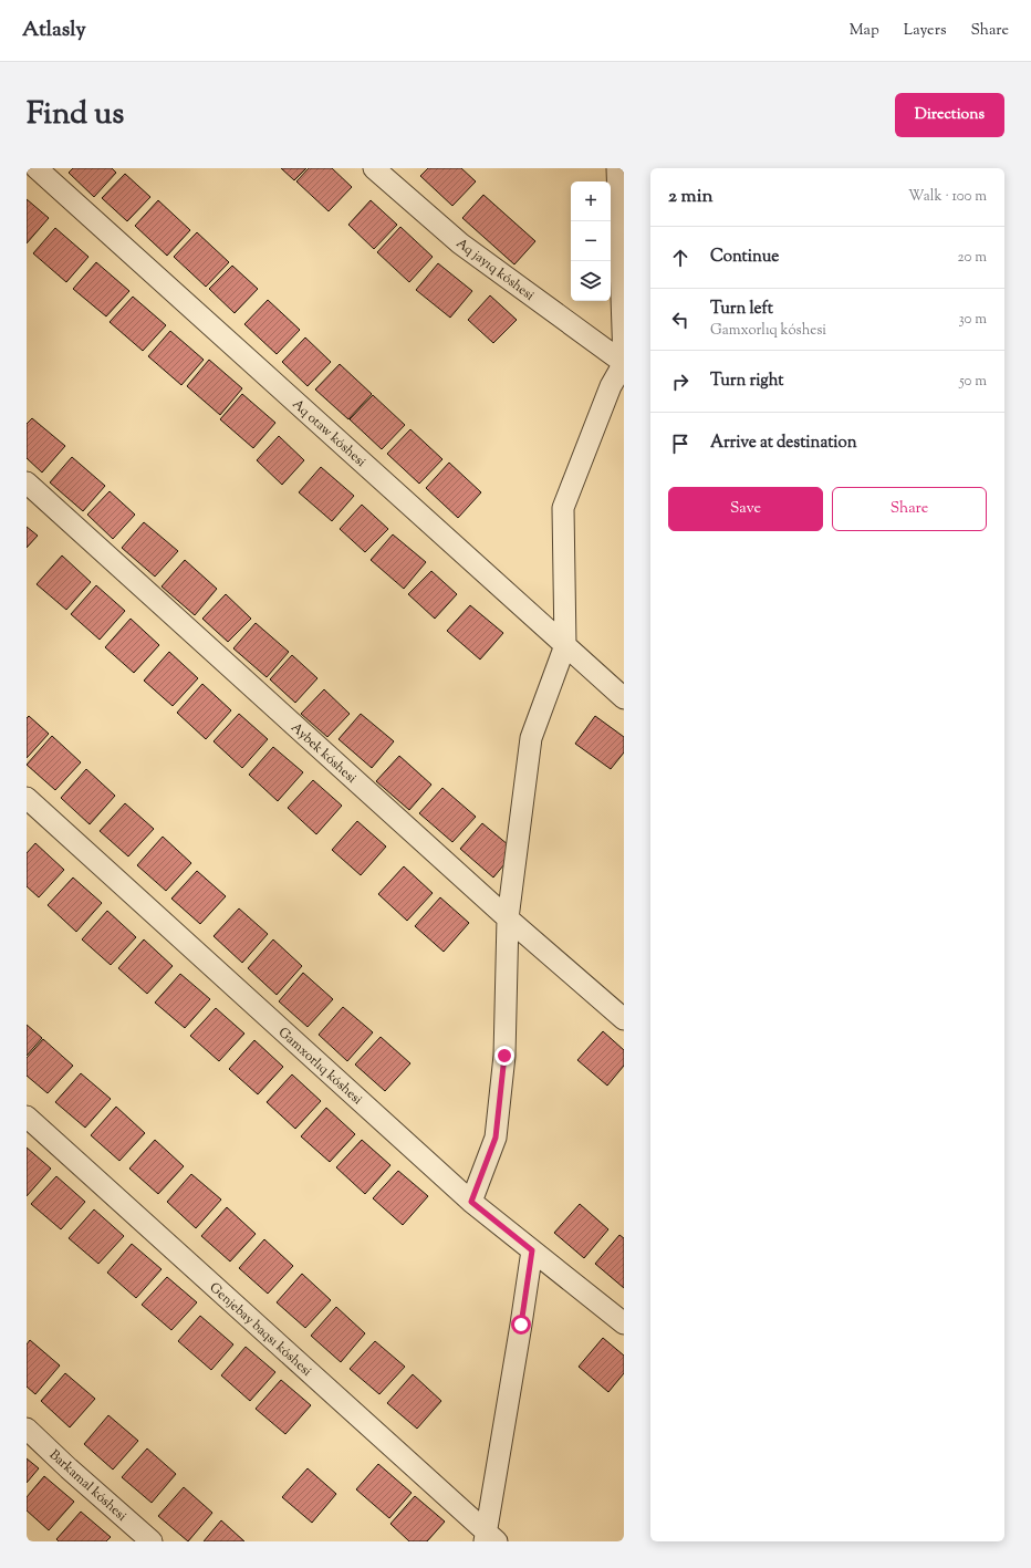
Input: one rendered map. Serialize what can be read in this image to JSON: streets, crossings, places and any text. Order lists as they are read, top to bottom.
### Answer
{
  "streets": {
    "street": [
      "Aq jayıq kóshesi",
      "Aq otaw kóshesi",
      "Aybek kóshesi",
      "Ǵamxorlıq kóshesi",
      "Genjebay baqsı kóshesi",
      "Barkamal kóshesi"
    ]
  },
  "page": {
    "header": "Atlasly",
    "nav": ["Map", "Layers", "Share"],
    "title": "Find us",
    "buttons": [
      "Directions",
      ["Save", "Share"]
    ],
    "heading": ["2 min", "Walk · 100 m"],
    "map_buttons": ["+", "−"],
    "list": [
      ["Continue", "20 m"],
      ["Turn left", "Ǵamxorlıq kóshesi", "30 m"],
      ["Turn right", "50 m"],
      "Arrive at destination"
    ]
  }
}
